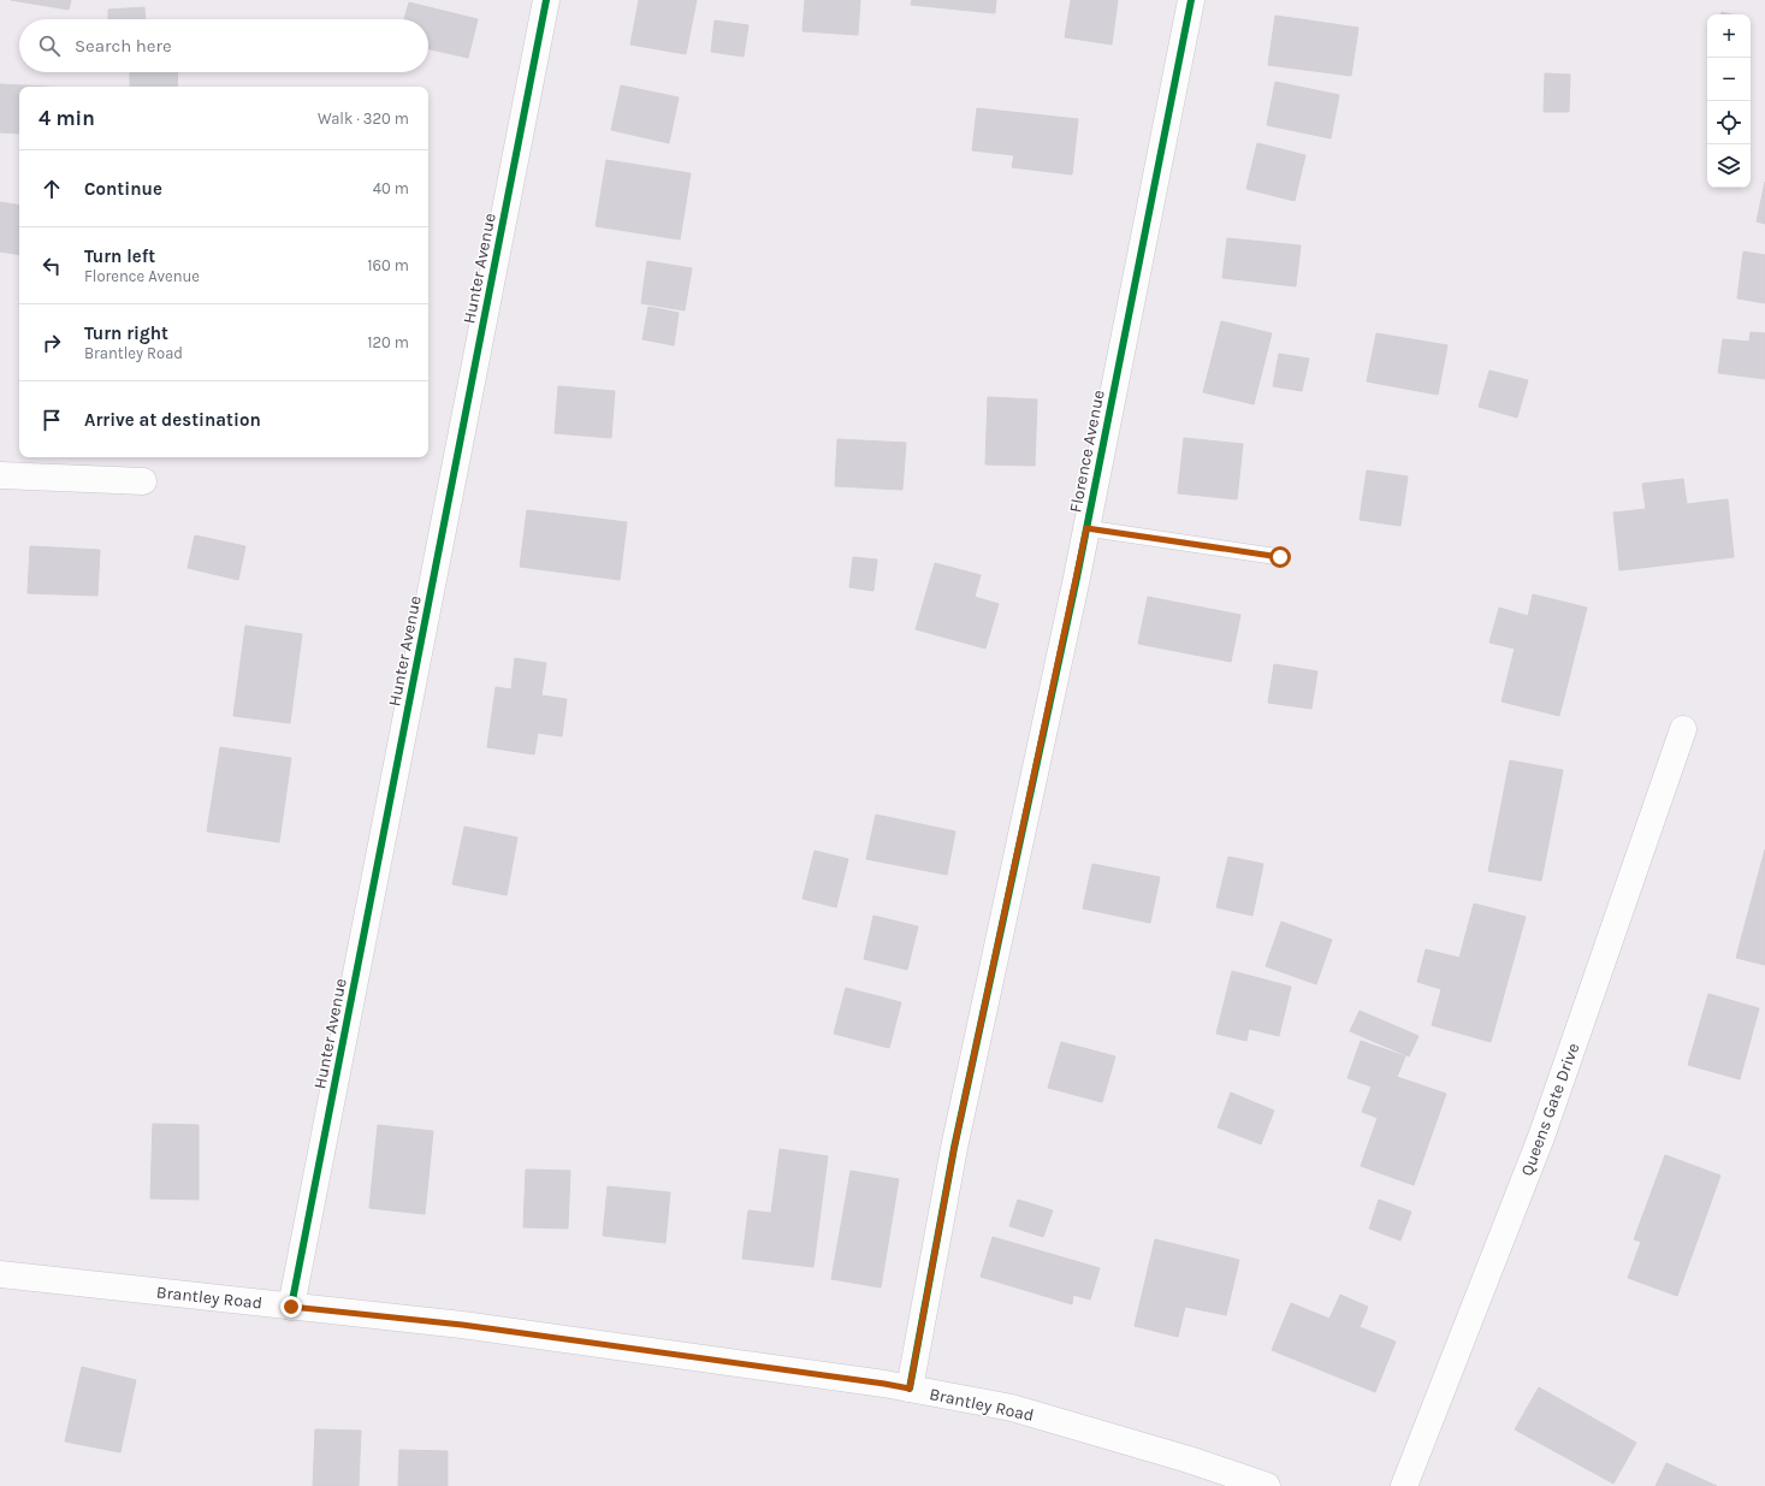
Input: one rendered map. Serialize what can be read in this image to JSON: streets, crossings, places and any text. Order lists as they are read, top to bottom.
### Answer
{
  "streets": {
    "street": [
      "Hunter Avenue",
      "Florence Avenue",
      "Queens Gate Drive",
      "Brantley Road"
    ]
  },
  "crossings": [
    ["Hunter Avenue", "Brantley Road"],
    ["Florence Avenue", "Brantley Road"]
  ],
  "page": {
    "map_buttons": ["+", "−"],
    "search": "Search here",
    "heading": ["4 min", "Walk · 320 m"],
    "list": [
      ["Continue", "40 m"],
      ["Turn left", "Florence Avenue", "160 m"],
      ["Turn right", "Brantley Road", "120 m"],
      "Arrive at destination"
    ]
  }
}
